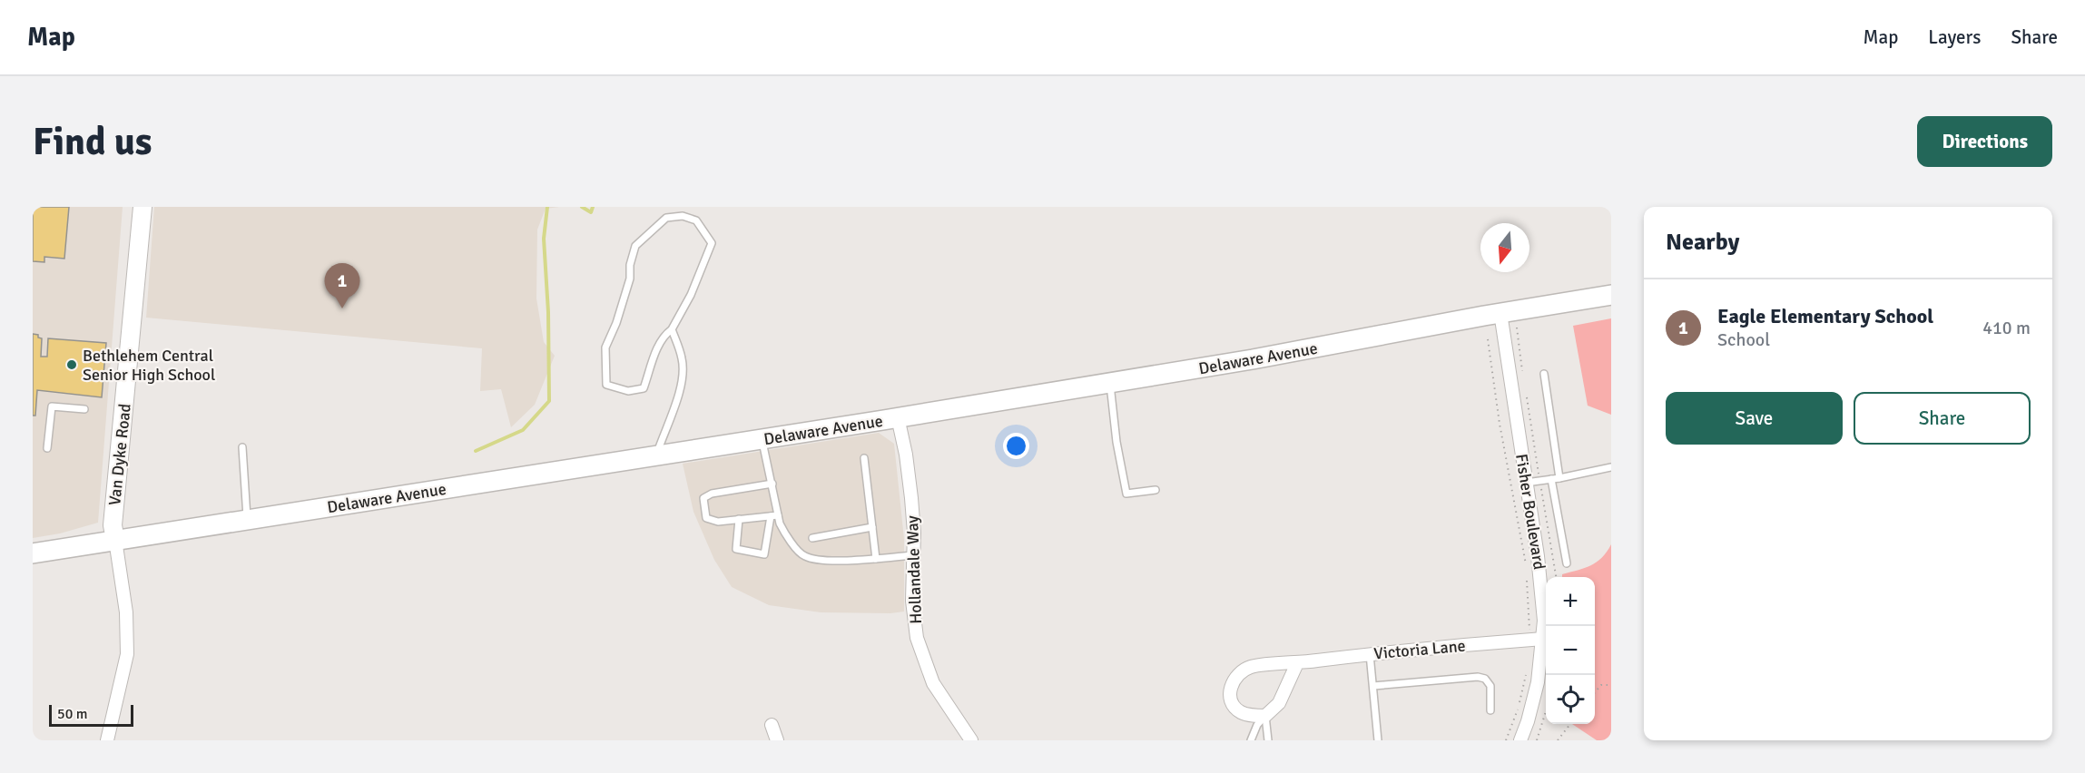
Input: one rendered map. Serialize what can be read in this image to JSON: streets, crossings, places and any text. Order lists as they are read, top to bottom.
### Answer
{
  "streets": {
    "main road": ["Delaware Avenue"],
    "street": [
      "Van Dyke Road",
      "Fisher Boulevard",
      "Hollandale Way",
      "Victoria Lane"
    ]
  },
  "crossings": [
    ["Delaware Avenue", "Van Dyke Road"],
    ["Delaware Avenue", "Fisher Boulevard"],
    ["Delaware Avenue", "Hollandale Way"],
    ["Fisher Boulevard", "Victoria Lane"]
  ],
  "places": ["Bethlehem Central Senior High School"],
  "scale_bar": "50 m",
  "north": "bottom",
  "page": {
    "header": "Map",
    "nav": ["Map", "Layers", "Share"],
    "buttons": [
      "Directions",
      ["Save", "Share"]
    ],
    "title": "Find us",
    "heading": "Nearby",
    "pins": "1",
    "list": [
      {
        "mark": "1",
        "name": "Eagle Elementary School",
        "note": "School",
        "value": "410 m"
      }
    ],
    "map_buttons": ["+", "−"],
    "scale": "50 m"
  }
}
